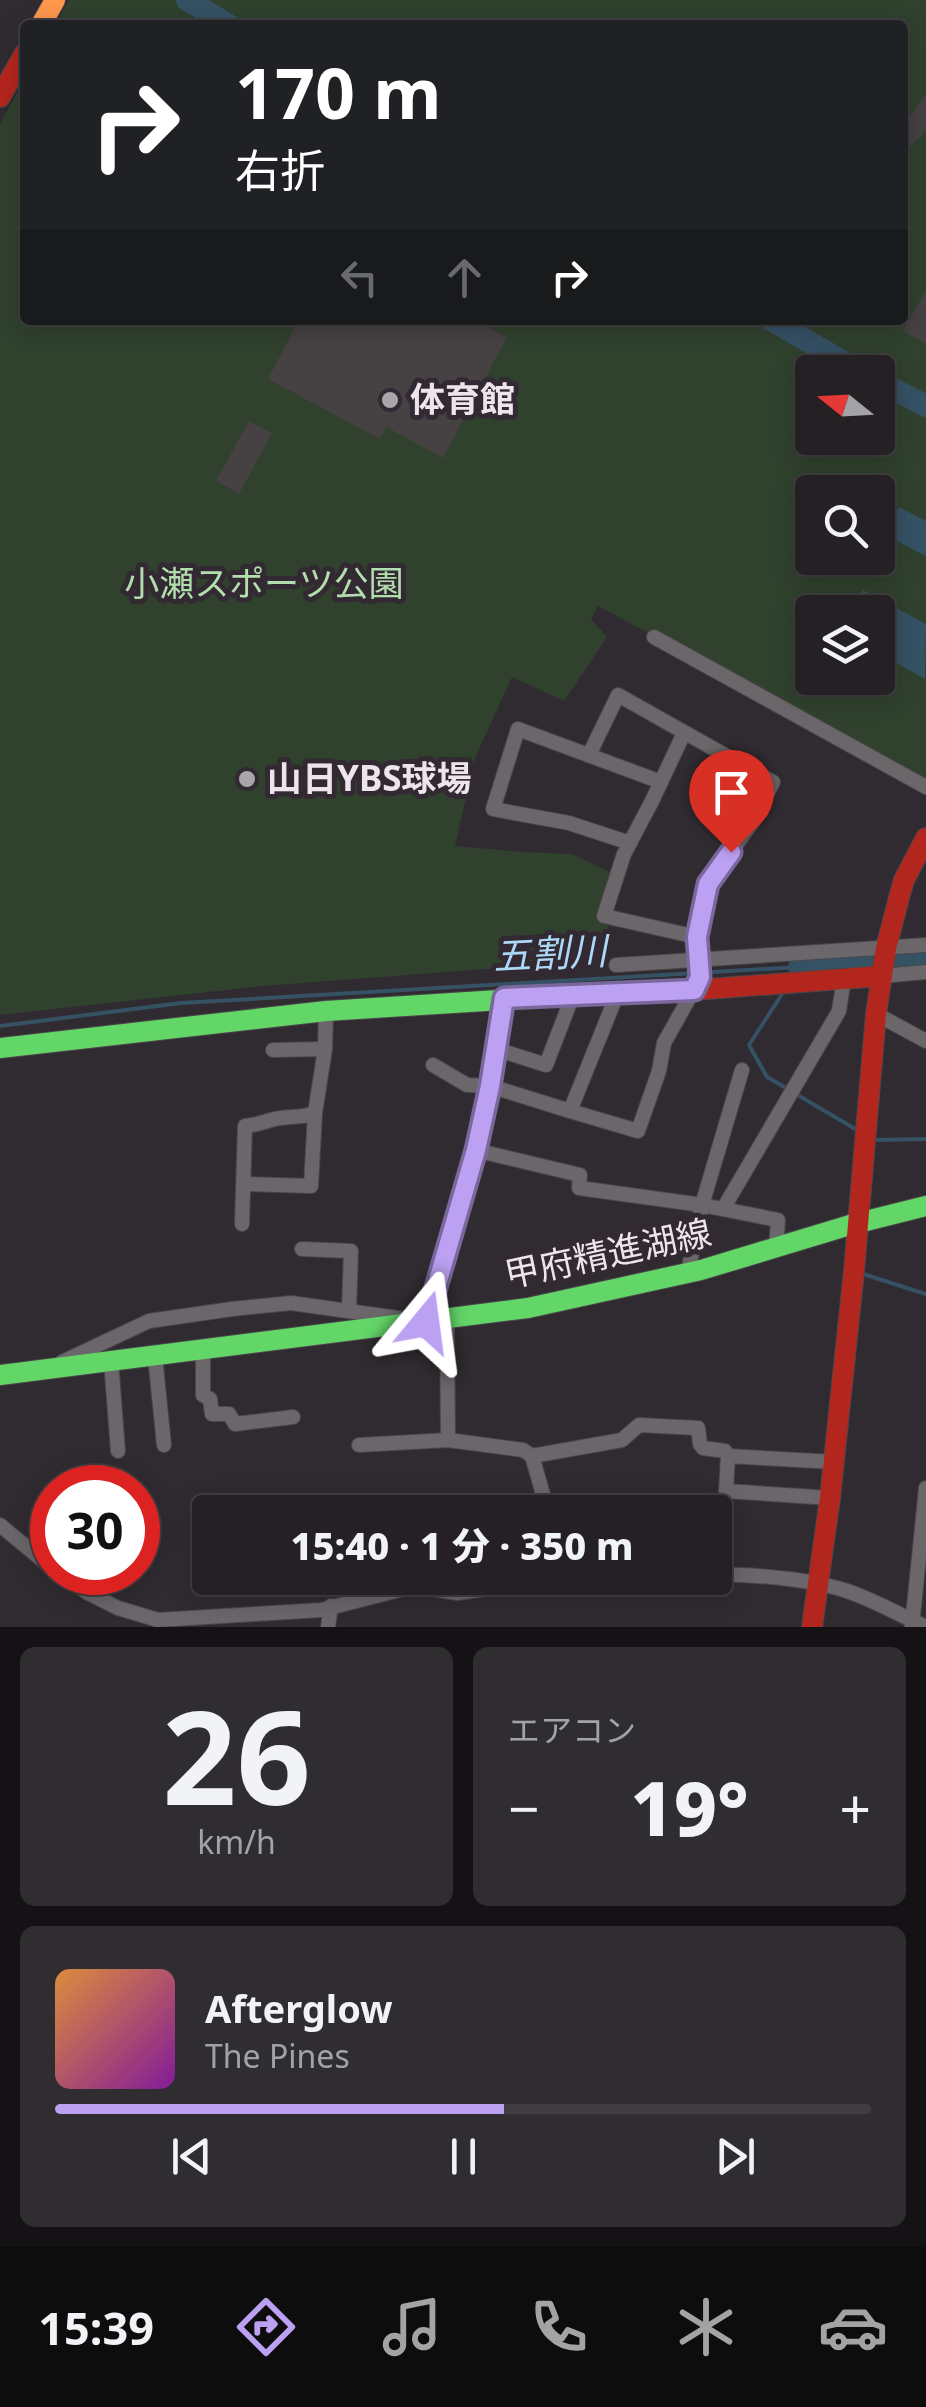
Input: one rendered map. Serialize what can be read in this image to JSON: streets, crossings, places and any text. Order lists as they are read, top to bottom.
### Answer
{
  "streets": {
    "street": ["甲府精進湖線"]
  },
  "water": ["五割川"],
  "parks": ["小瀬スポーツ公園"],
  "places": ["体育館", "山日YBS球場"],
  "north": "left",
  "page": {
    "turn": ["170 m", "右折"],
    "limit": "30",
    "trip": "15:40 · 1 分 · 350 m",
    "tile": [
      ["26", "km/h"],
      "エアコン"
    ],
    "heat": ["−", "19°", "+"],
    "song": ["Afterglow", "The Pines"],
    "tabs": "15:39"
  }
}
